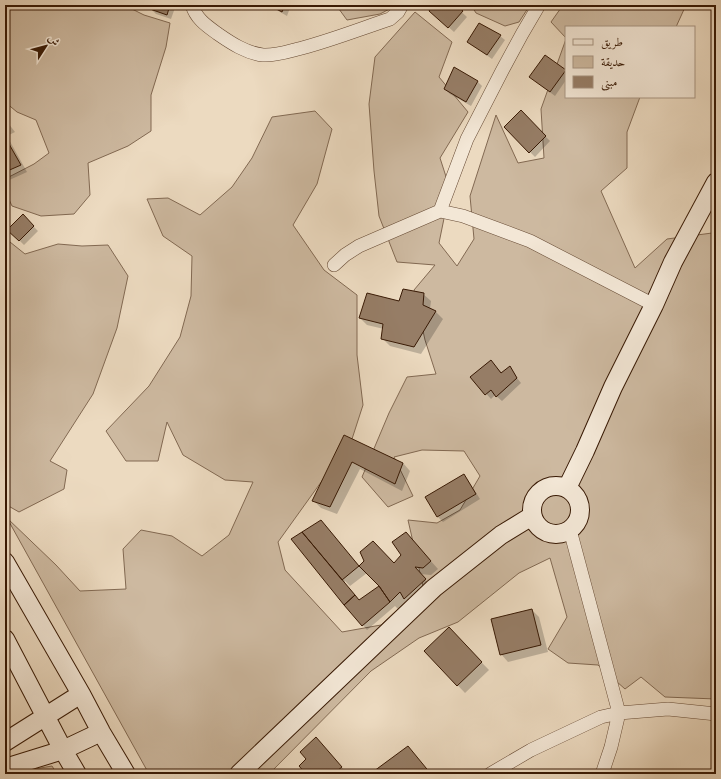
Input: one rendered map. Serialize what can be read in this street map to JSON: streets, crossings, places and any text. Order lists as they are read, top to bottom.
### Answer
{
  "legend": ["طريق", "حديقة", "مبنى"],
  "north": "top right"
}
